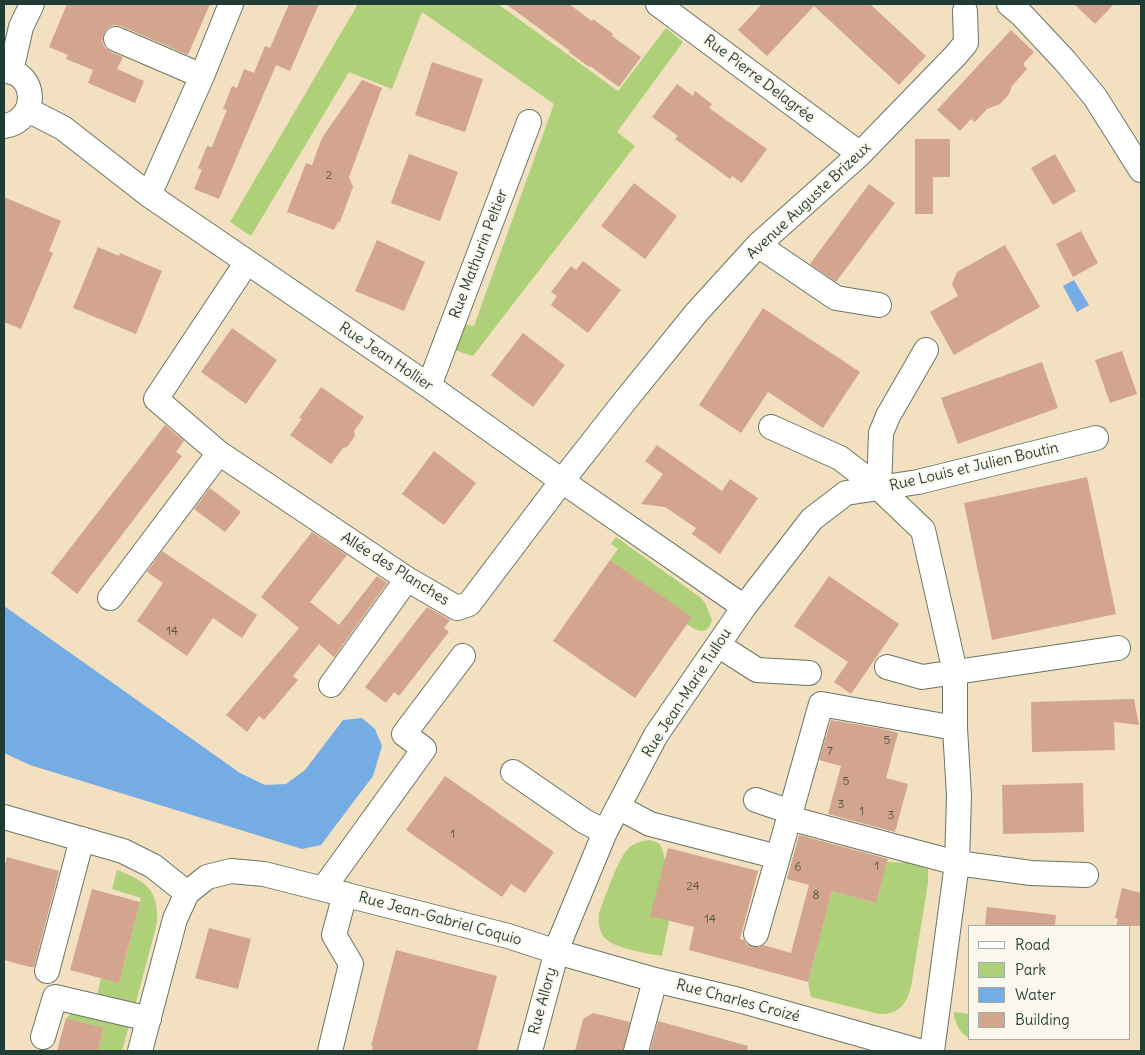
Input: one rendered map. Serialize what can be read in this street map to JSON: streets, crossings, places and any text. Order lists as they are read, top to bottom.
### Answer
{
  "streets": {
    "street": [
      "Rue Pierre Delagrée",
      "Avenue Auguste Brizeux",
      "Rue Mathurin Peltier",
      "Rue Jean Hollier",
      "Rue Louis et Julien Boutin",
      "Allée des Planches",
      "Rue Jean-Marie Tullou",
      "Rue Jean-Gabriel Coquio",
      "Rue Allory",
      "Rue Charles Croizé"
    ]
  },
  "crossings": [
    ["Rue Pierre Delagrée", "Avenue Auguste Brizeux"],
    ["Avenue Auguste Brizeux", "Rue Jean Hollier"],
    ["Avenue Auguste Brizeux", "Allée des Planches"],
    ["Rue Mathurin Peltier", "Rue Jean Hollier"],
    ["Rue Jean Hollier", "Allée des Planches"],
    ["Rue Jean Hollier", "Rue Jean-Marie Tullou"],
    ["Rue Louis et Julien Boutin", "Rue Jean-Marie Tullou"],
    ["Rue Jean-Marie Tullou", "Rue Jean-Gabriel Coquio"],
    ["Rue Jean-Marie Tullou", "Rue Allory"],
    ["Rue Jean-Marie Tullou", "Rue Charles Croizé"],
    ["Rue Jean-Gabriel Coquio", "Rue Allory"],
    ["Rue Jean-Gabriel Coquio", "Rue Charles Croizé"],
    ["Rue Allory", "Rue Charles Croizé"]
  ],
  "house_numbers": [
    "2",
    "14",
    "5",
    "7",
    "5",
    "3",
    "1",
    "3",
    "1",
    "1",
    "6",
    "24",
    "8",
    "14"
  ],
  "legend": [
    "Road",
    "Park",
    "Water",
    "Building"
  ]
}
